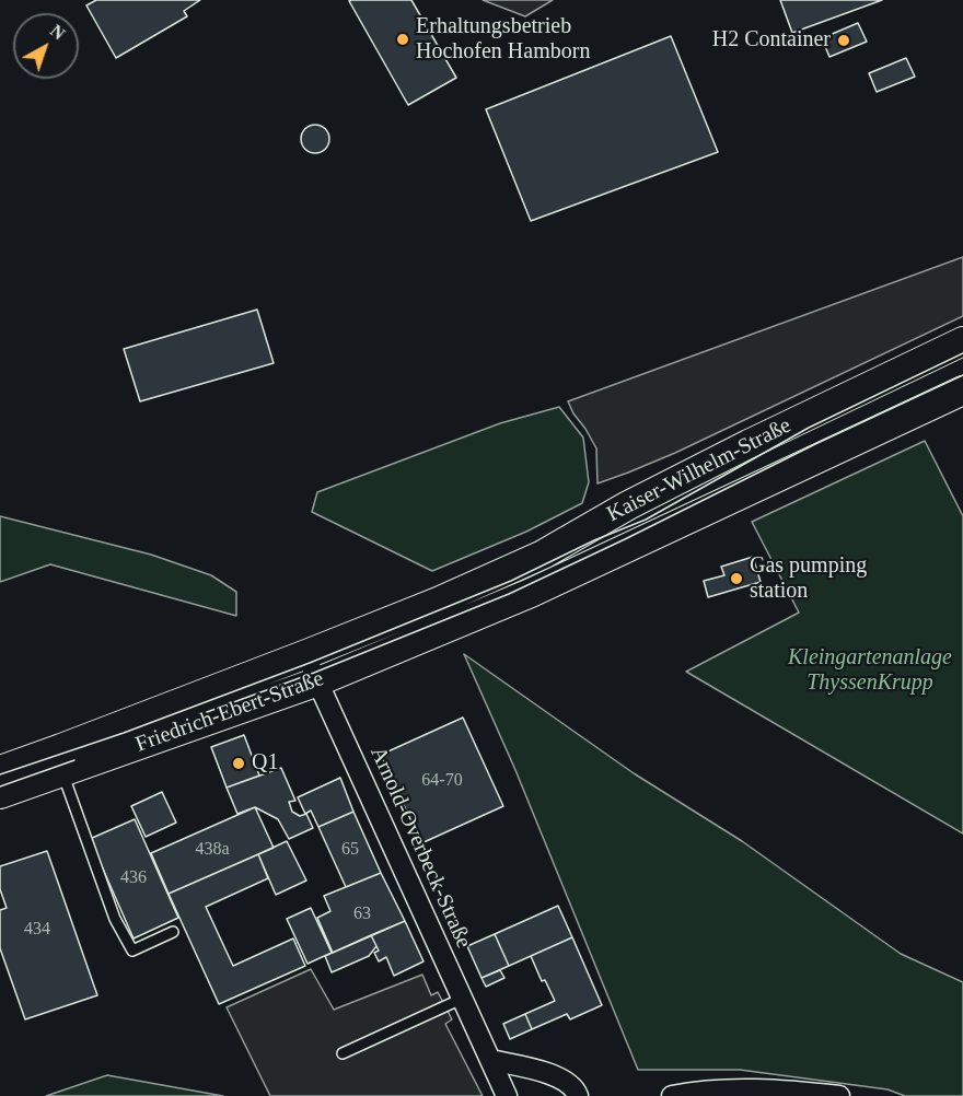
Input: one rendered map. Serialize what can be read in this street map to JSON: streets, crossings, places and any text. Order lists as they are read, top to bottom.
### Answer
{
  "streets": {
    "main road": ["Kaiser-Wilhelm-Straße", "Friedrich-Ebert-Straße"],
    "street": ["Arnold-Overbeck-Straße"]
  },
  "crossings": [
    ["Kaiser-Wilhelm-Straße", "Friedrich-Ebert-Straße"],
    ["Friedrich-Ebert-Straße", "Arnold-Overbeck-Straße"]
  ],
  "parks": ["Kleingartenanlage ThyssenKrupp"],
  "places": [
    "Erhaltungsbetrieb Hochofen Hamborn",
    "H2 Container",
    "Gas pumping station",
    "Q1"
  ],
  "house_numbers": [
    "64-70",
    "438a",
    "65",
    "436",
    "63",
    "434"
  ],
  "north": "top right"
}
